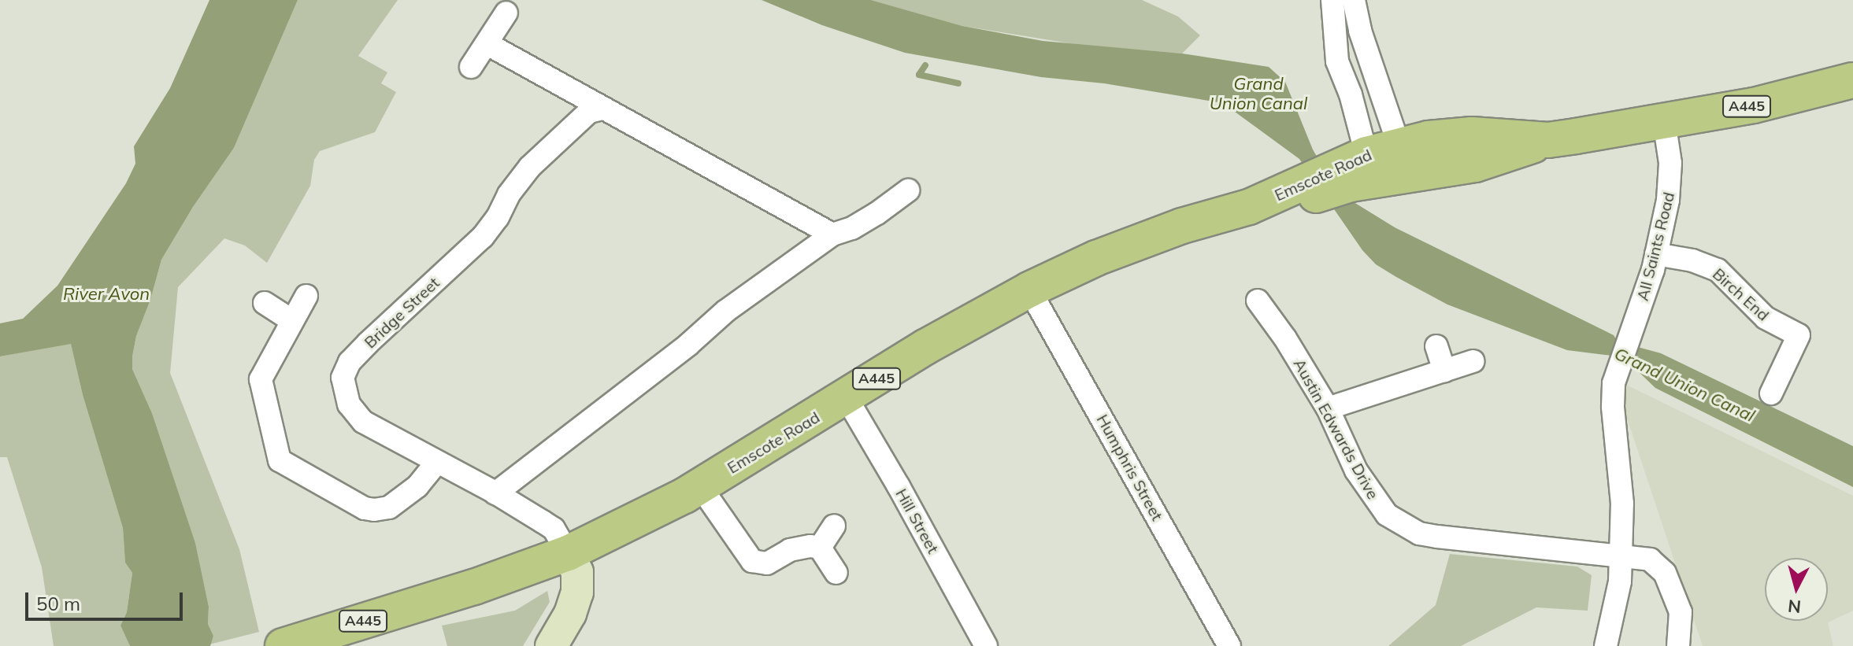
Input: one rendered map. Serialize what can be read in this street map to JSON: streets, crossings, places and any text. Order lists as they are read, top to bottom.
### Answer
{
  "streets": {
    "main road": ["A445", "Emscote Road"],
    "street": [
      "All Saints Road",
      "Birch End",
      "Bridge Street",
      "Austin Edwards Drive",
      "Humphris Street",
      "Hill Street"
    ]
  },
  "crossings": [
    ["Emscote Road", "All Saints Road"],
    ["Emscote Road", "Bridge Street"],
    ["Emscote Road", "Humphris Street"],
    ["Emscote Road", "Hill Street"],
    ["All Saints Road", "Birch End"],
    ["All Saints Road", "Austin Edwards Drive"]
  ],
  "water": ["Grand Union Canal", "River Avon"],
  "scale_bar": "50 m",
  "north": "bottom"
}
